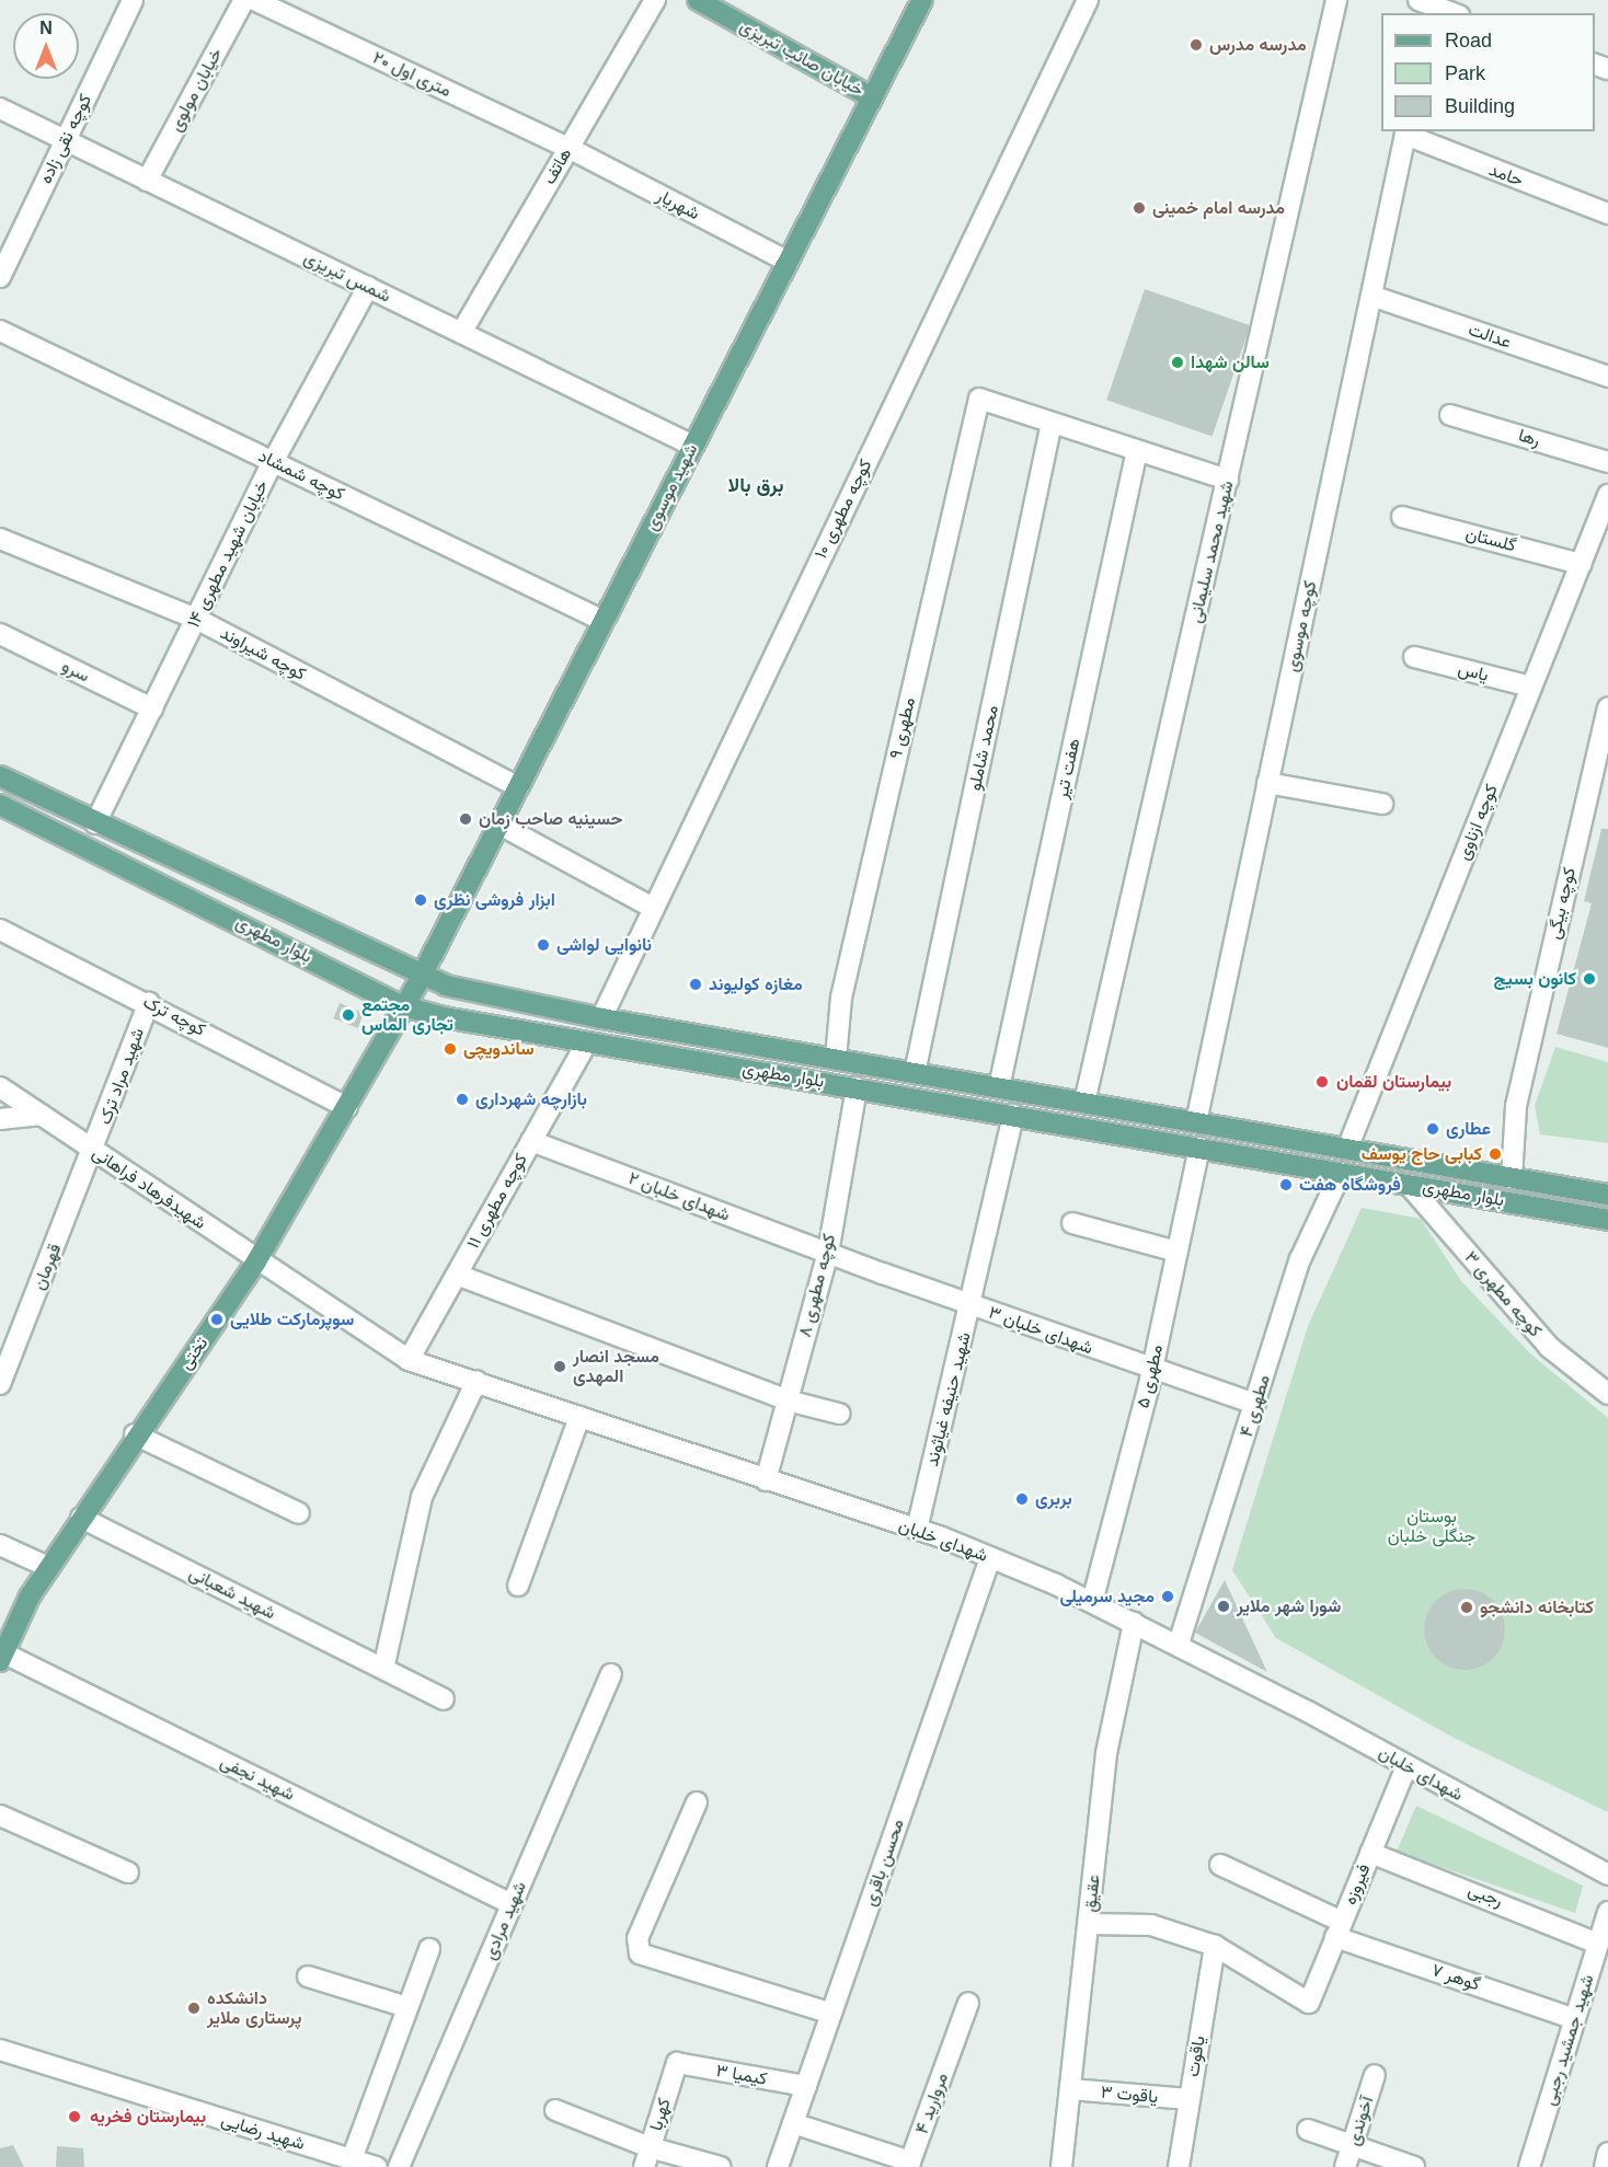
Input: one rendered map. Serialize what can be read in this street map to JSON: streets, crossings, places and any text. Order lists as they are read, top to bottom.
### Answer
{
  "streets": {
    "main road": [
      "خیابان صائب تبریزی",
      "شهید موسوی",
      "بلوار مطهری",
      "تختی"
    ],
    "street": [
      "۲۰ متری اول",
      "خیابان مولوی",
      "کوچه نقی زاده",
      "هاتف",
      "حامد",
      "شهریار",
      "شمس تبریزی",
      "عدالت",
      "رها",
      "کوچه شمشاد",
      "کوچه مطهری ۱۰",
      "گلستان",
      "شهید محمد سلیمانی",
      "خیابان شهید مطهری ۱۴",
      "کوچه موسوی",
      "کوچه شیراوند",
      "سرو",
      "یاس",
      "مطهری ۹",
      "محمد شاملو",
      "هفت تیر",
      "کوچه ازناوی",
      "کوچه بیگی",
      "کوچه ترک",
      "شهید مراد ترک",
      "شهیدفرهاد فراهانی",
      "شهدای خلبان ۲",
      "کوچه مطهری ۱۱",
      "قهرمان",
      "کوچه مطهری ۸",
      "کوچه مطهری ۳",
      "شهدای خلبان ۳",
      "مطهری ۵",
      "شهید حنیفه غیاثوند",
      "مطهری ۴",
      "شهدای خلبان",
      "شهید شعبانی",
      "شهید نجفی",
      "محسن باقری",
      "فیروزه",
      "عقیق",
      "رجبی",
      "شهید مرادی",
      "گوهر ۷",
      "شهید جمشید رجبی",
      "یاقوت",
      "کیمیا ۳",
      "یاقوت ۳",
      "مروارید ۴",
      "کهربا",
      "آخوندی",
      "شهید رضایی"
    ]
  },
  "crossings": [
    ["خیابان صائب تبریزی", "شهید موسوی"],
    ["۲۰ متری اول", "هاتف"],
    ["۲۰ متری اول", "شهریار"],
    ["خیابان مولوی", "شمس تبریزی"],
    ["کوچه نقی زاده", "شمس تبریزی"],
    ["هاتف", "شهریار"],
    ["هاتف", "شمس تبریزی"],
    ["حامد", "کوچه موسوی"],
    ["شهریار", "شهید موسوی"],
    ["شمس تبریزی", "شهید موسوی"],
    ["شمس تبریزی", "خیابان شهید مطهری ۱۴"],
    ["عدالت", "کوچه موسوی"],
    ["کوچه شمشاد", "شهید موسوی"],
    ["کوچه شمشاد", "خیابان شهید مطهری ۱۴"],
    ["شهید موسوی", "کوچه شیراوند"],
    ["شهید موسوی", "بلوار مطهری"],
    ["شهید موسوی", "تختی"],
    ["کوچه مطهری ۱۰", "بلوار مطهری"],
    ["گلستان", "کوچه ازناوی"],
    ["شهید محمد سلیمانی", "بلوار مطهری"],
    ["خیابان شهید مطهری ۱۴", "کوچه شیراوند"],
    ["خیابان شهید مطهری ۱۴", "سرو"],
    ["خیابان شهید مطهری ۱۴", "بلوار مطهری"],
    ["کوچه موسوی", "بلوار مطهری"],
    ["یاس", "کوچه ازناوی"],
    ["مطهری ۹", "محمد شاملو"],
    ["مطهری ۹", "بلوار مطهری"],
    ["محمد شاملو", "بلوار مطهری"],
    ["هفت تیر", "بلوار مطهری"],
    ["کوچه ازناوی", "بلوار مطهری"],
    ["کوچه بیگی", "بلوار مطهری"],
    ["بلوار مطهری", "کوچه مطهری ۱۱"],
    ["بلوار مطهری", "کوچه مطهری ۸"],
    ["بلوار مطهری", "کوچه مطهری ۳"],
    ["بلوار مطهری", "تختی"],
    ["بلوار مطهری", "مطهری ۵"],
    ["بلوار مطهری", "شهید حنیفه غیاثوند"],
    ["بلوار مطهری", "مطهری ۴"],
    ["کوچه ترک", "شهید مراد ترک"],
    ["کوچه ترک", "تختی"],
    ["شهید مراد ترک", "شهیدفرهاد فراهانی"],
    ["شهید مراد ترک", "قهرمان"],
    ["شهیدفرهاد فراهانی", "قهرمان"],
    ["شهیدفرهاد فراهانی", "تختی"],
    ["شهیدفرهاد فراهانی", "شهدای خلبان"],
    ["شهدای خلبان ۲", "کوچه مطهری ۱۱"],
    ["شهدای خلبان ۲", "کوچه مطهری ۸"],
    ["شهدای خلبان ۲", "شهدای خلبان ۳"],
    ["کوچه مطهری ۱۱", "شهدای خلبان"],
    ["کوچه مطهری ۸", "شهدای خلبان ۳"],
    ["کوچه مطهری ۸", "شهدای خلبان"],
    ["شهدای خلبان ۳", "مطهری ۵"],
    ["شهدای خلبان ۳", "شهید حنیفه غیاثوند"],
    ["شهدای خلبان ۳", "مطهری ۴"],
    ["تختی", "شهدای خلبان"],
    ["تختی", "شهید شعبانی"],
    ["تختی", "شهید نجفی"],
    ["مطهری ۵", "شهدای خلبان"],
    ["شهید حنیفه غیاثوند", "شهدای خلبان"],
    ["مطهری ۴", "شهدای خلبان"],
    ["شهدای خلبان", "محسن باقری"],
    ["شهدای خلبان", "فیروزه"],
    ["شهدای خلبان", "عقیق"],
    ["شهید نجفی", "شهید مرادی"],
    ["محسن باقری", "کیمیا ۳"],
    ["محسن باقری", "مروارید ۴"],
    ["فیروزه", "رجبی"],
    ["فیروزه", "گوهر ۷"],
    ["فیروزه", "یاقوت"],
    ["عقیق", "یاقوت ۳"],
    ["رجبی", "شهید جمشید رجبی"],
    ["گوهر ۷", "شهید جمشید رجبی"],
    ["یاقوت", "یاقوت ۳"],
    ["کیمیا ۳", "کهربا"]
  ],
  "districts": ["برق بالا"],
  "parks": ["بوستان جنگلی خلبان"],
  "places": [
    "مدرسه مدرس",
    "مدرسه امام خمینی",
    "سالن شهدا",
    "حسینیه صاحب زمان",
    "ابزار فروشی نظری",
    "نانوایی لواشی",
    "کانون بسیج",
    "مغازه کولیوند",
    "مجتمع تجاری الماس",
    "ساندویچی",
    "بیمارستان لقمان",
    "بازارچه شهرداری",
    "عطاری",
    "کبابی حاج یوسف",
    "فروشگاه هفت",
    "سوپرمارکت طلایی",
    "مسجد انصار المهدی",
    "بربری",
    "مجید سرمیلی",
    "شورا شهر ملایر",
    "کتابخانه دانشجو",
    "دانشکده پرستاری ملایر",
    "بیمارستان فخریه"
  ],
  "legend": ["Road", "Park", "Building"],
  "north": "top"
}
